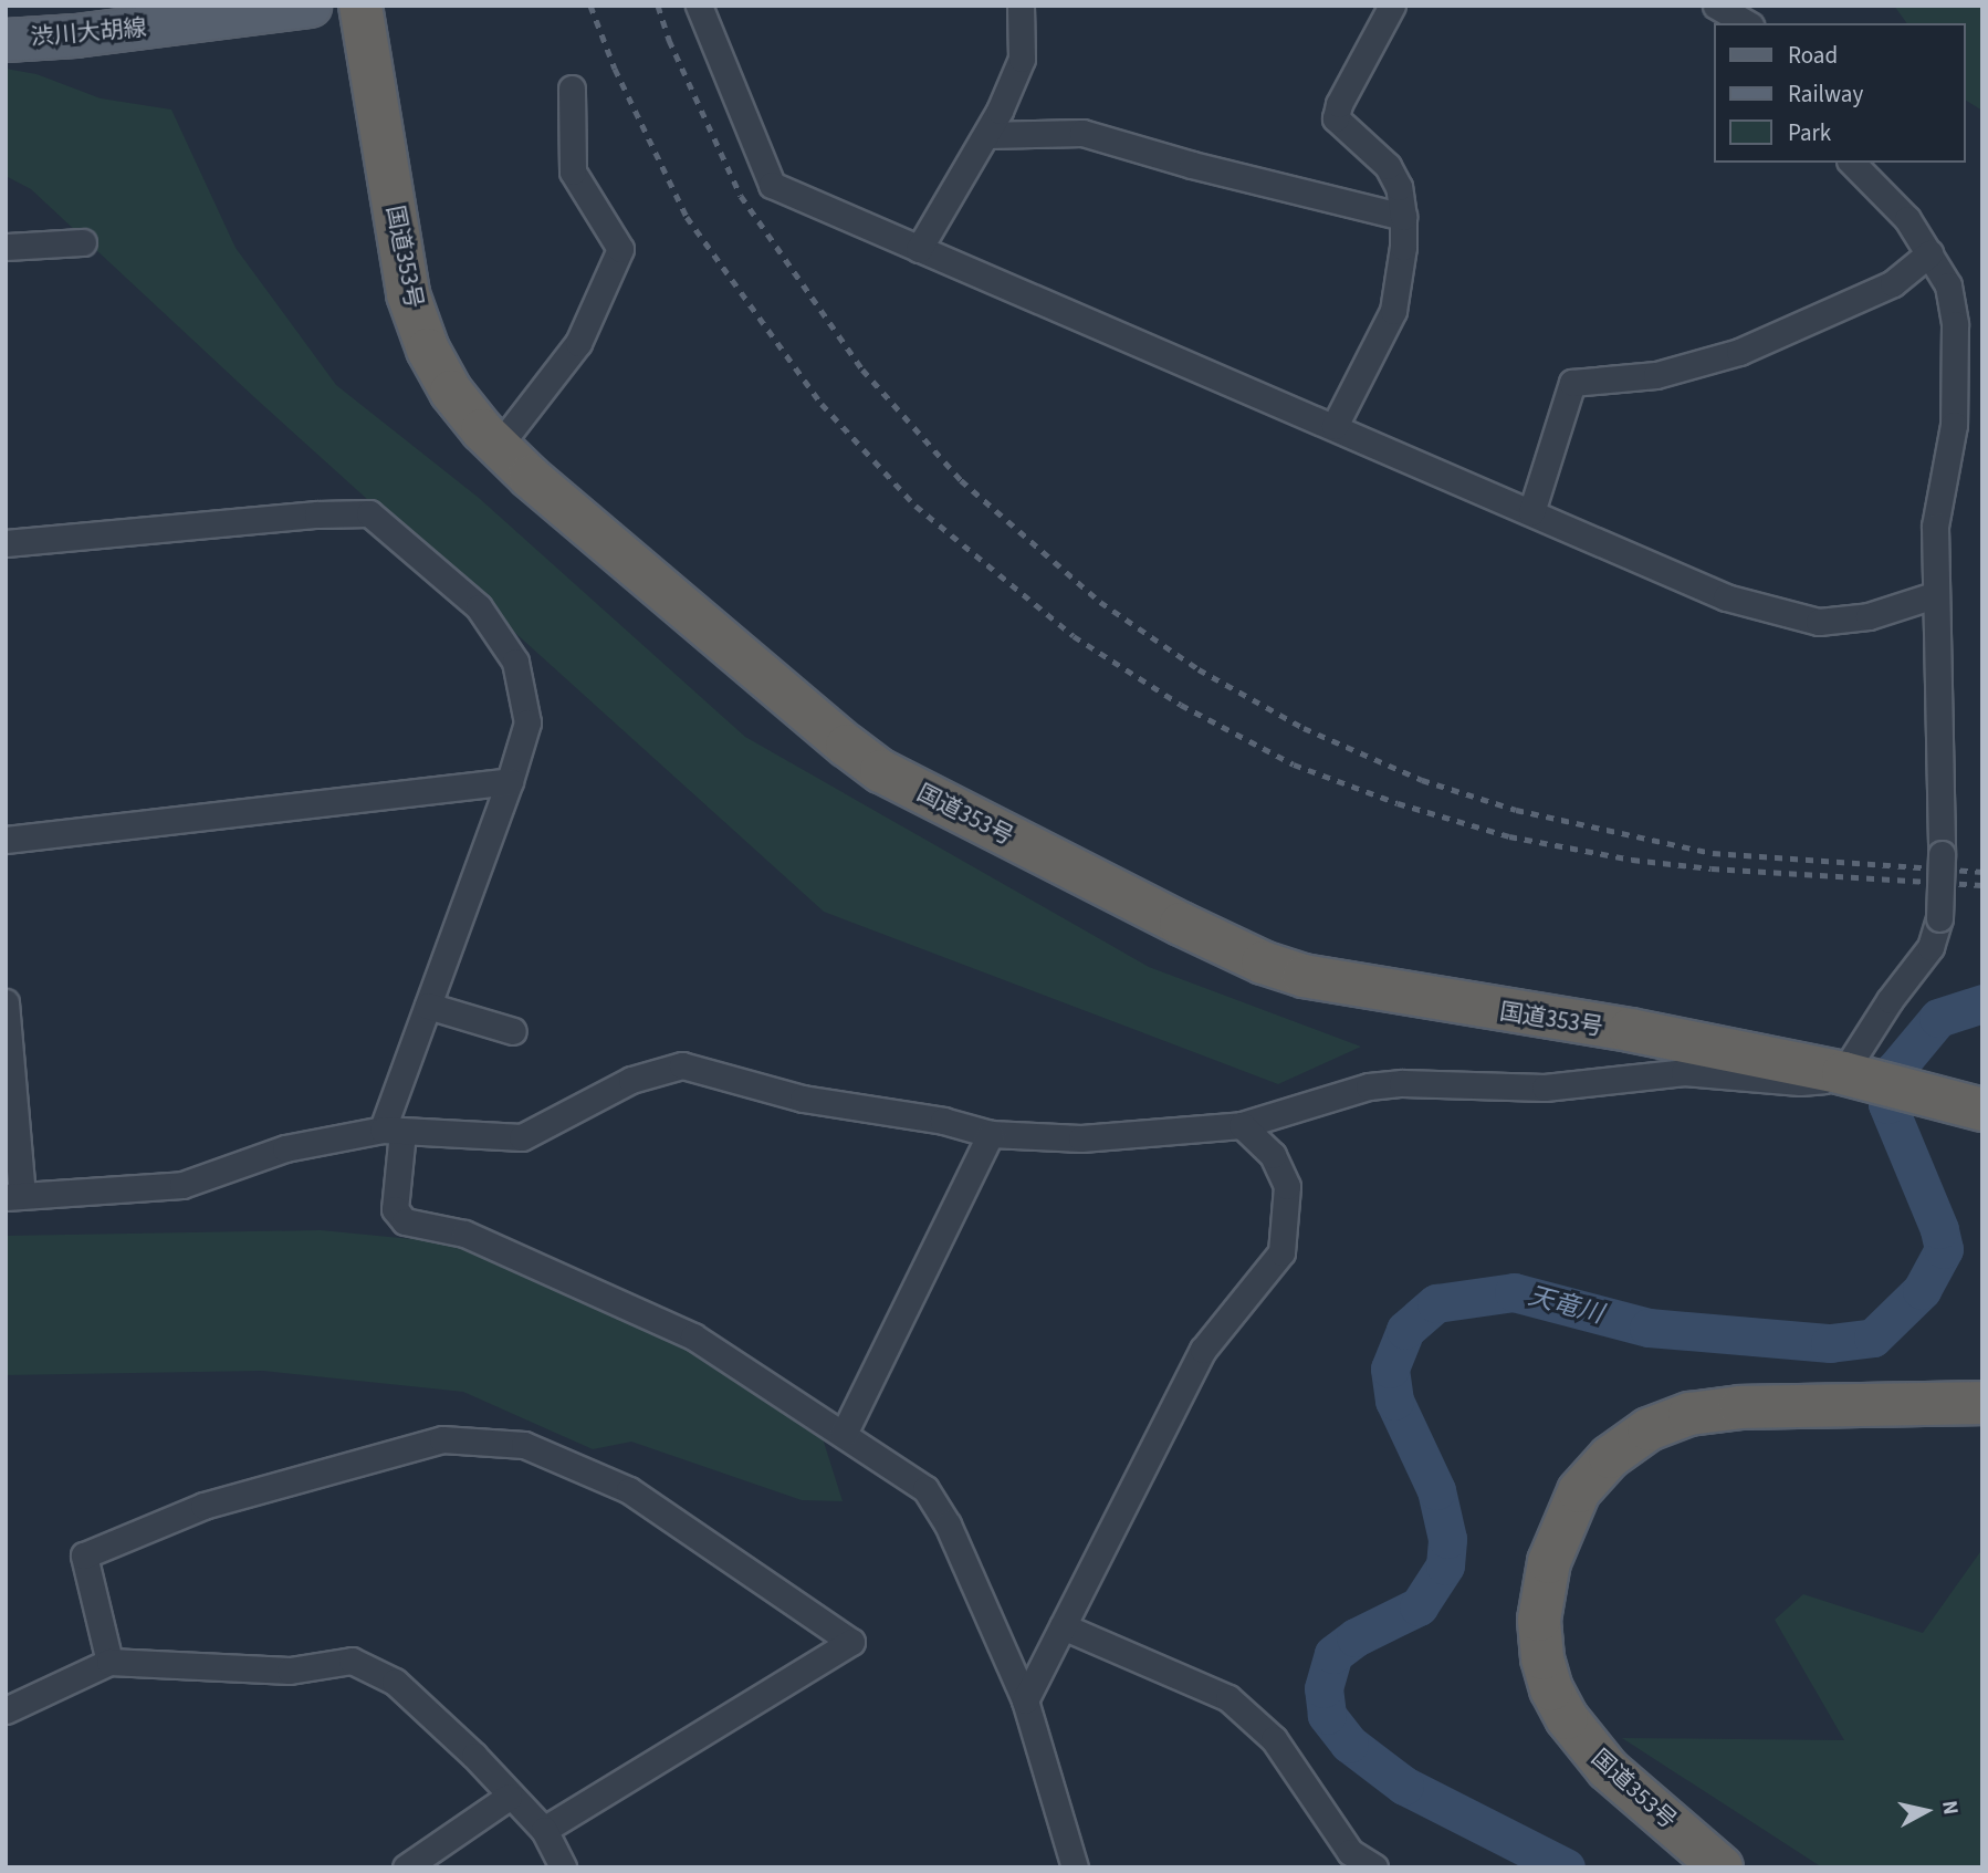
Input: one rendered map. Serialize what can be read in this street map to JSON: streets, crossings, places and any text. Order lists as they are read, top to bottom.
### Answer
{
  "streets": {
    "highway": ["国道353号"],
    "main road": ["渋川大胡線"]
  },
  "water": ["天竜川"],
  "legend": ["Road", "Railway", "Park"],
  "north": "right"
}
